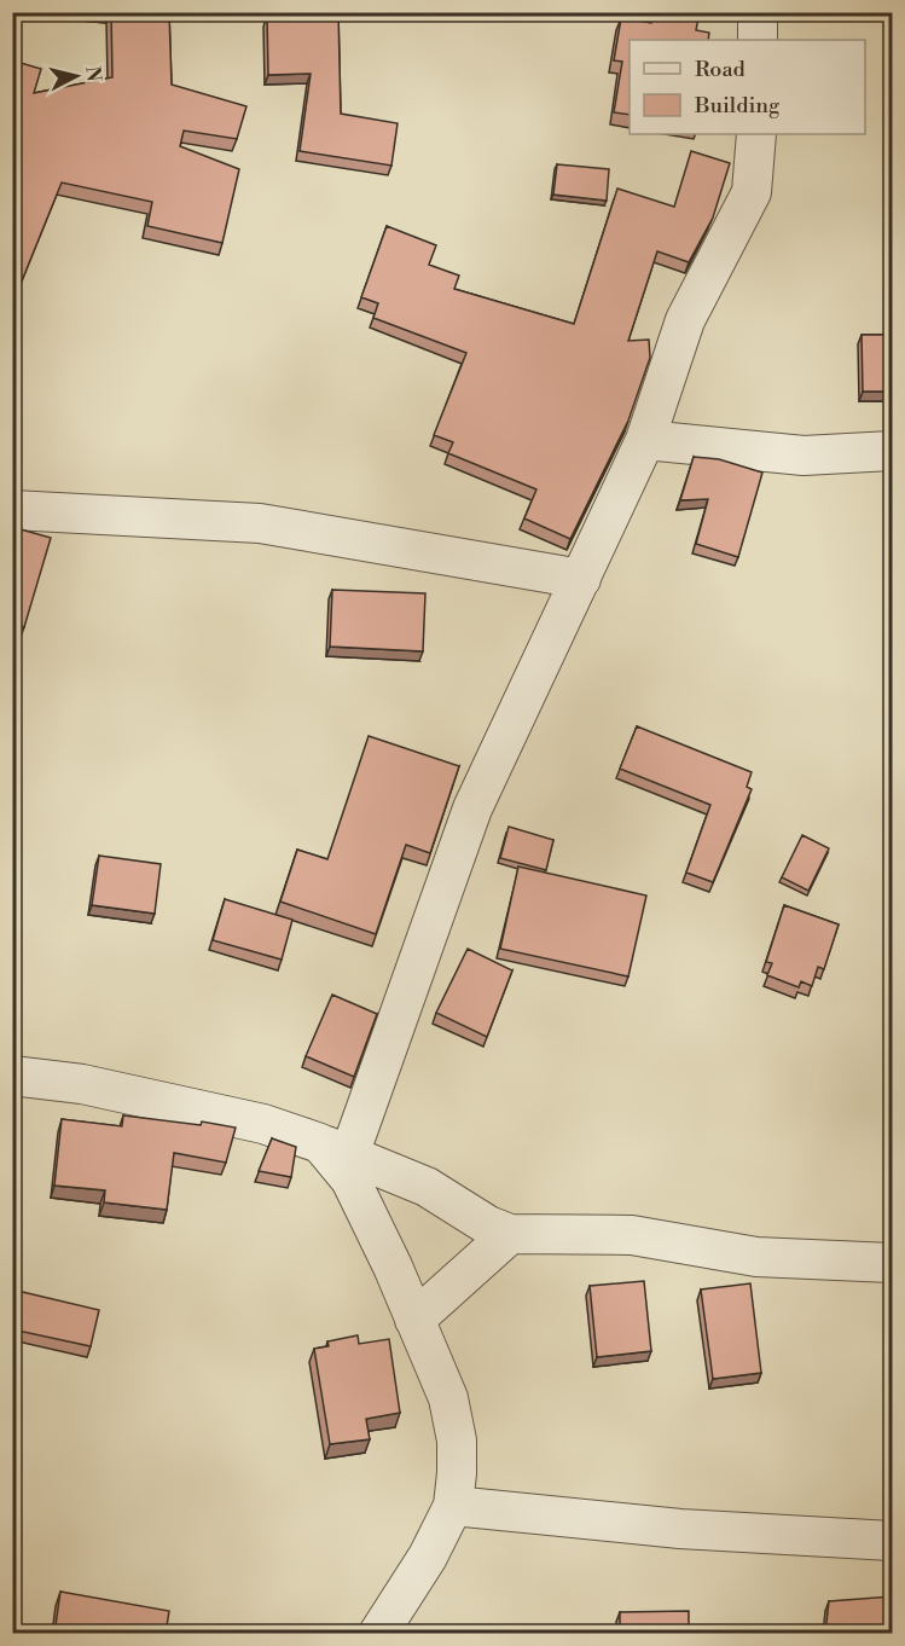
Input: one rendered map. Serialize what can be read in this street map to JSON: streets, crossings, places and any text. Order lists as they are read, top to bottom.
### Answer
{
  "legend": ["Road", "Building"],
  "north": "right"
}
